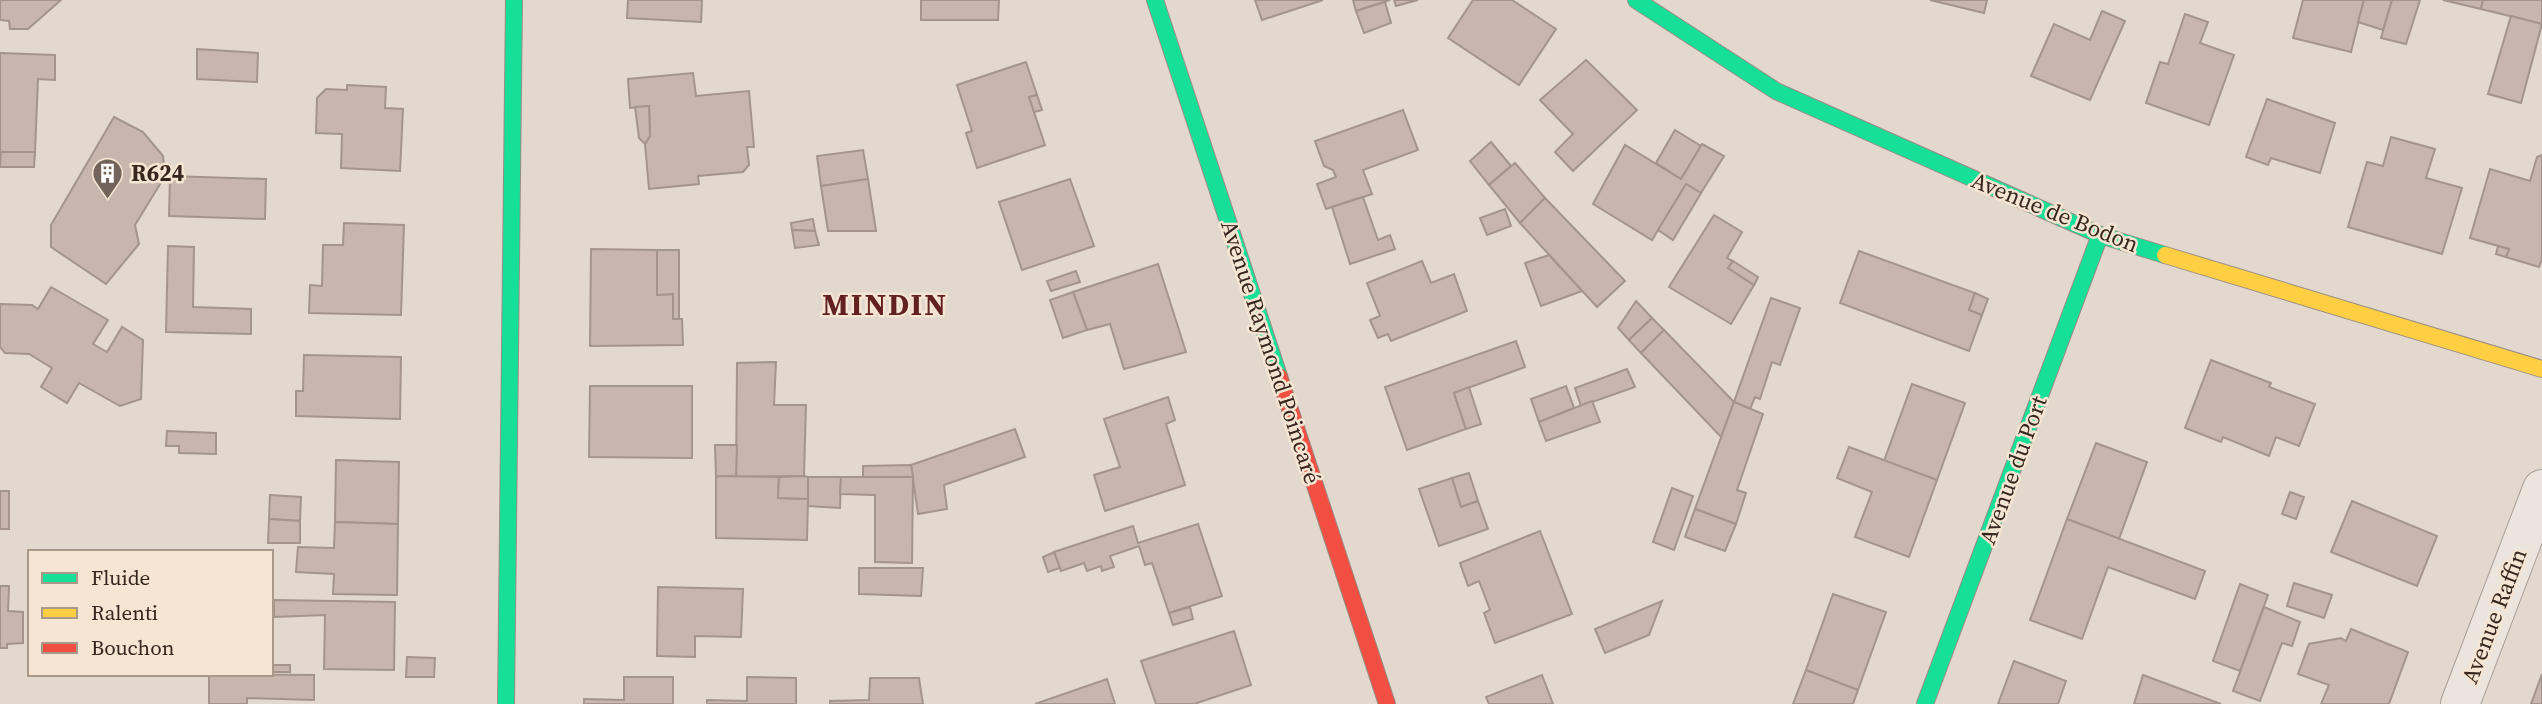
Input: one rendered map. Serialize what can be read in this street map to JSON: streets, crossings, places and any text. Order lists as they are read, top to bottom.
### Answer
{
  "streets": {
    "street": [
      "Avenue de Bodon",
      "Avenue Raymond Poincaré",
      "Avenue du Port",
      "Avenue Raffin"
    ]
  },
  "crossings": [
    ["Avenue de Bodon", "Avenue du Port"]
  ],
  "districts": ["MINDIN"],
  "places": {
    "building": ["R624"]
  },
  "legend": ["Fluide", "Ralenti", "Bouchon"]
}
